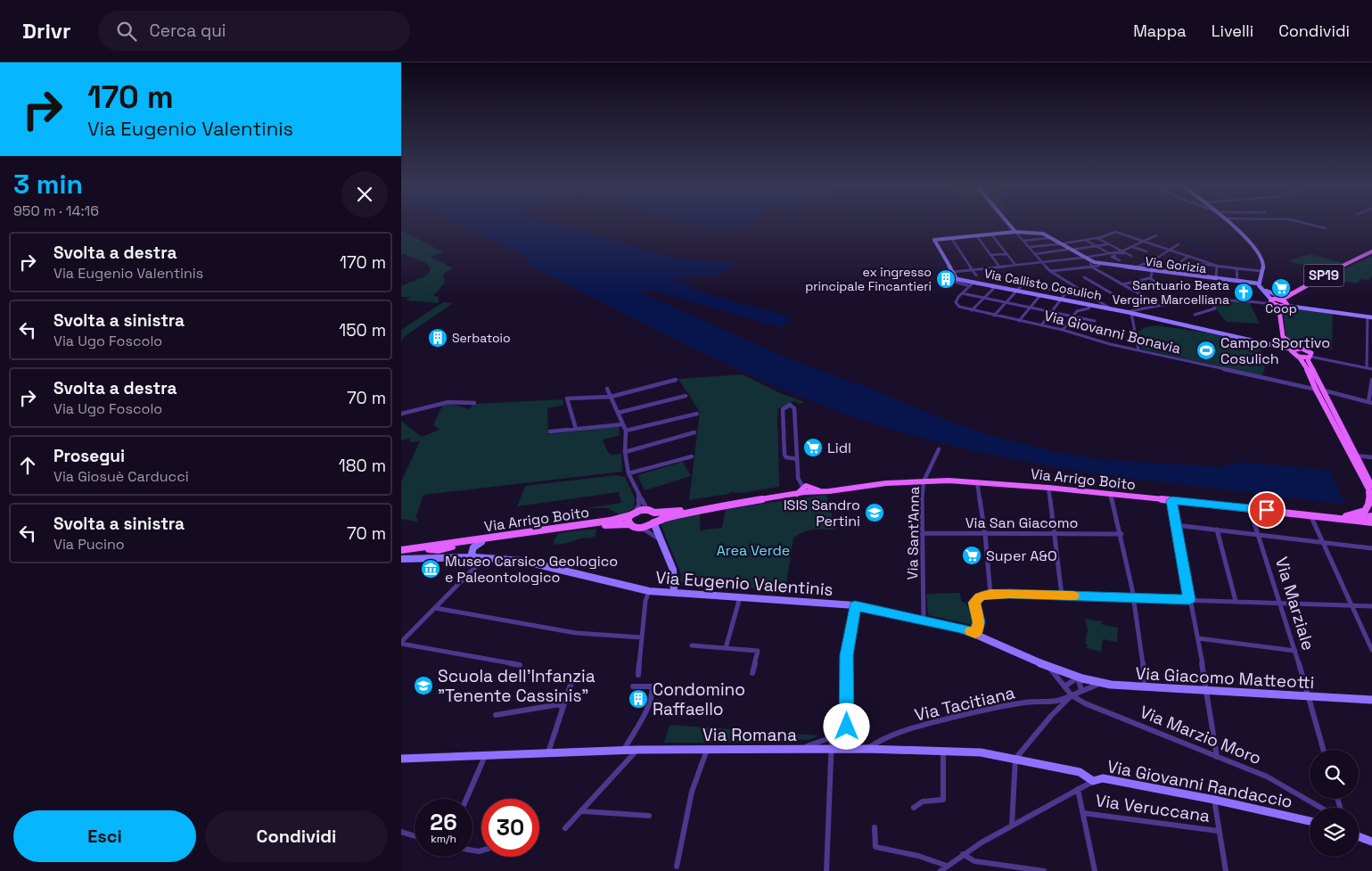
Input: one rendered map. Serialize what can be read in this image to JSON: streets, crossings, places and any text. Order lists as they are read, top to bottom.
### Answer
{
  "streets": {
    "main road": ["SP19", "Via Callisto Cosulich", "Via Arrigo Boito"],
    "street": [
      "Via Gorizia",
      "Via Giovanni Bonavia",
      "Via San Giacomo",
      "Via Sant'Anna",
      "Via Eugenio Valentinis",
      "Via Marziale",
      "Via Giacomo Matteotti",
      "Via Tacitiana",
      "Via Romana",
      "Via Marzio Moro",
      "Via Giovanni Randaccio",
      "Via Veruccana"
    ]
  },
  "crossings": [
    ["Via Arrigo Boito", "Via Sant'Anna"],
    ["Via Arrigo Boito", "Via Marziale"],
    ["Via San Giacomo", "Via Sant'Anna"],
    ["Via Sant'Anna", "Via Eugenio Valentinis"],
    ["Via Eugenio Valentinis", "Via Giacomo Matteotti"],
    ["Via Eugenio Valentinis", "Via Marzio Moro"],
    ["Via Marziale", "Via Giacomo Matteotti"],
    ["Via Tacitiana", "Via Romana"],
    ["Via Tacitiana", "Via Marzio Moro"],
    ["Via Romana", "Via Giovanni Randaccio"]
  ],
  "parks": ["Area Verde"],
  "places": {
    "building": ["ex ingresso principale Fincantieri", "Serbatoio", "Condomino Raffaello"],
    "supermarket": ["Coop", "Lidl", "Super A&O"],
    "church": ["Santuario Beata Vergine Marcelliana"],
    "sports": ["Campo Sportivo Cosulich"],
    "school or university": ["ISIS Sandro Pertini", "Scuola dell'Infanzia \"Tenente Cassinis\""],
    "museum": ["Museo Carsico Geologico e Paleontologico"]
  },
  "page": {
    "header": "Drivr",
    "search": "Cerca qui",
    "nav": ["Mappa", "Livelli", "Condividi"],
    "turn": ["170 m", "Via Eugenio Valentinis"],
    "heading": ["3 min", "950 m · 14:16"],
    "list": [
      {
        "name": "Svolta a destra",
        "note": "Via Eugenio Valentinis",
        "value": "170 m"
      },
      {
        "name": "Svolta a sinistra",
        "note": "Via Ugo Foscolo",
        "value": "150 m"
      },
      {
        "name": "Svolta a destra",
        "note": "Via Ugo Foscolo",
        "value": "70 m"
      },
      {
        "name": "Prosegui",
        "note": "Via Giosuè Carducci",
        "value": "180 m"
      },
      {
        "name": "Svolta a sinistra",
        "note": "Via Pucino",
        "value": "70 m"
      }
    ],
    "speed": "26 km/h",
    "limit": "30",
    "buttons": ["Esci", "Condividi"]
  }
}
